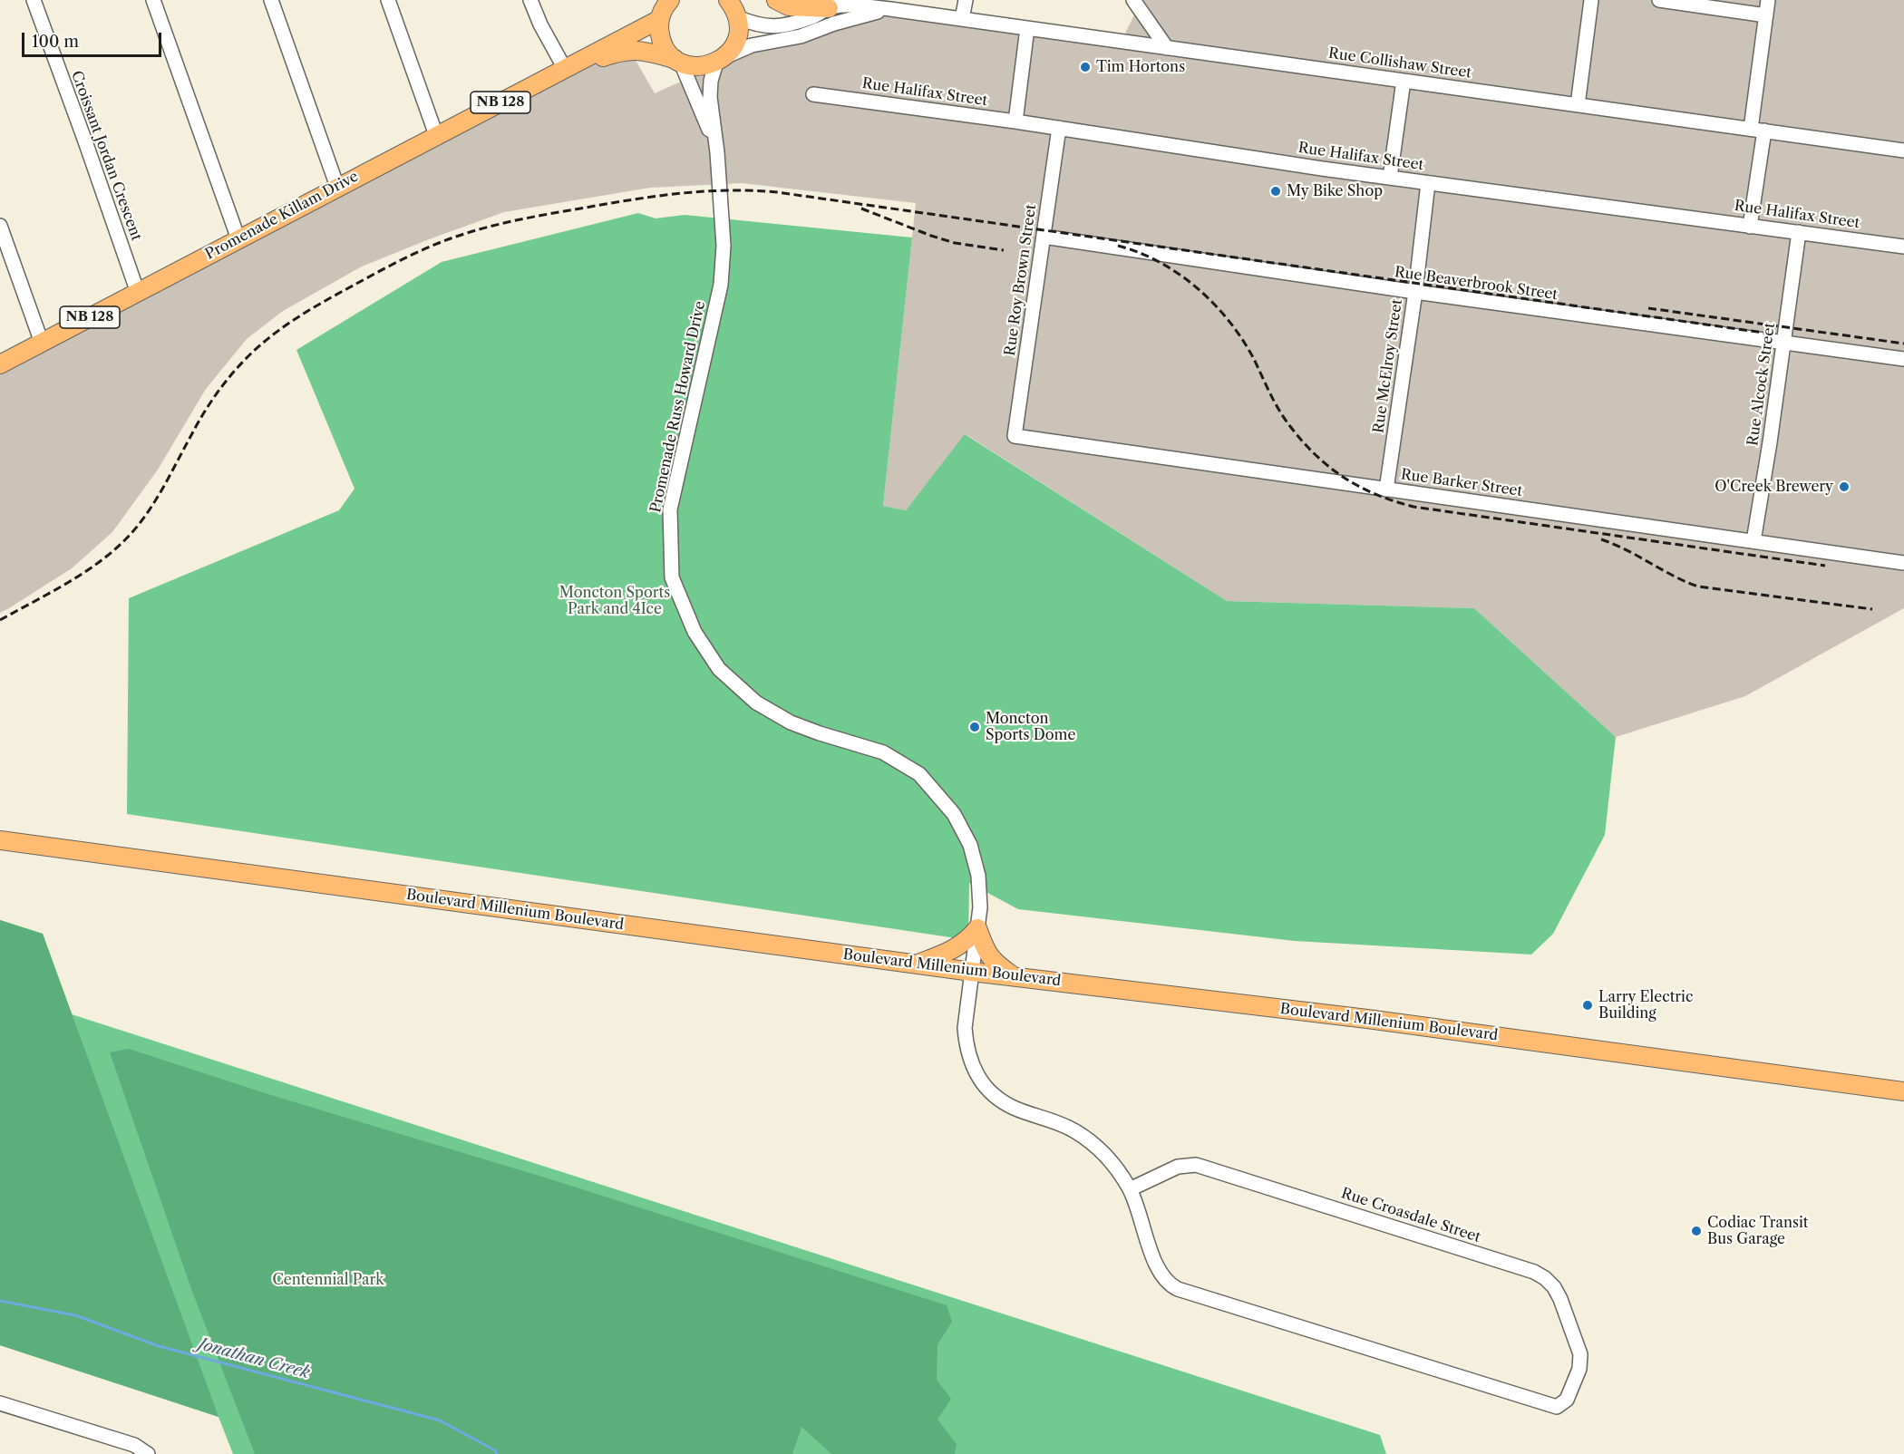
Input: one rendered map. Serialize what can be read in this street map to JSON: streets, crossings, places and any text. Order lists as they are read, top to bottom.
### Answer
{
  "streets": {
    "main road": ["NB 128", "Promenade Killam Drive", "Boulevard Millenium Boulevard"],
    "street": [
      "Rue Collishaw Street",
      "Rue Halifax Street",
      "Croissant Jordan Crescent",
      "Rue Roy Brown Street",
      "Rue Beaverbrook Street",
      "Rue McElroy Street",
      "Rue Alcock Street",
      "Promenade Russ Howard Drive",
      "Rue Barker Street",
      "Rue Croasdale Street"
    ]
  },
  "crossings": [
    ["Rue Collishaw Street", "Promenade Killam Drive"],
    ["Rue Collishaw Street", "Promenade Russ Howard Drive"],
    ["Rue Halifax Street", "Rue Roy Brown Street"],
    ["Rue Halifax Street", "Rue McElroy Street"],
    ["Rue Halifax Street", "Rue Alcock Street"],
    ["Croissant Jordan Crescent", "Promenade Killam Drive"],
    ["Promenade Killam Drive", "Promenade Russ Howard Drive"],
    ["Rue Roy Brown Street", "Rue Beaverbrook Street"],
    ["Rue Roy Brown Street", "Rue Barker Street"],
    ["Rue Beaverbrook Street", "Rue McElroy Street"],
    ["Rue Beaverbrook Street", "Rue Alcock Street"],
    ["Rue McElroy Street", "Rue Barker Street"],
    ["Rue Alcock Street", "Rue Barker Street"],
    ["Promenade Russ Howard Drive", "Boulevard Millenium Boulevard"],
    ["Promenade Russ Howard Drive", "Rue Croasdale Street"]
  ],
  "water": ["Jonathan Creek"],
  "parks": ["Moncton Sports Park and 4Ice", "Centennial Park"],
  "places": [
    "Tim Hortons",
    "My Bike Shop",
    "O'Creek Brewery",
    "Moncton Sports Dome",
    "Larry Electric Building",
    "Codiac Transit Bus Garage"
  ],
  "scale_bar": "100 m"
}
